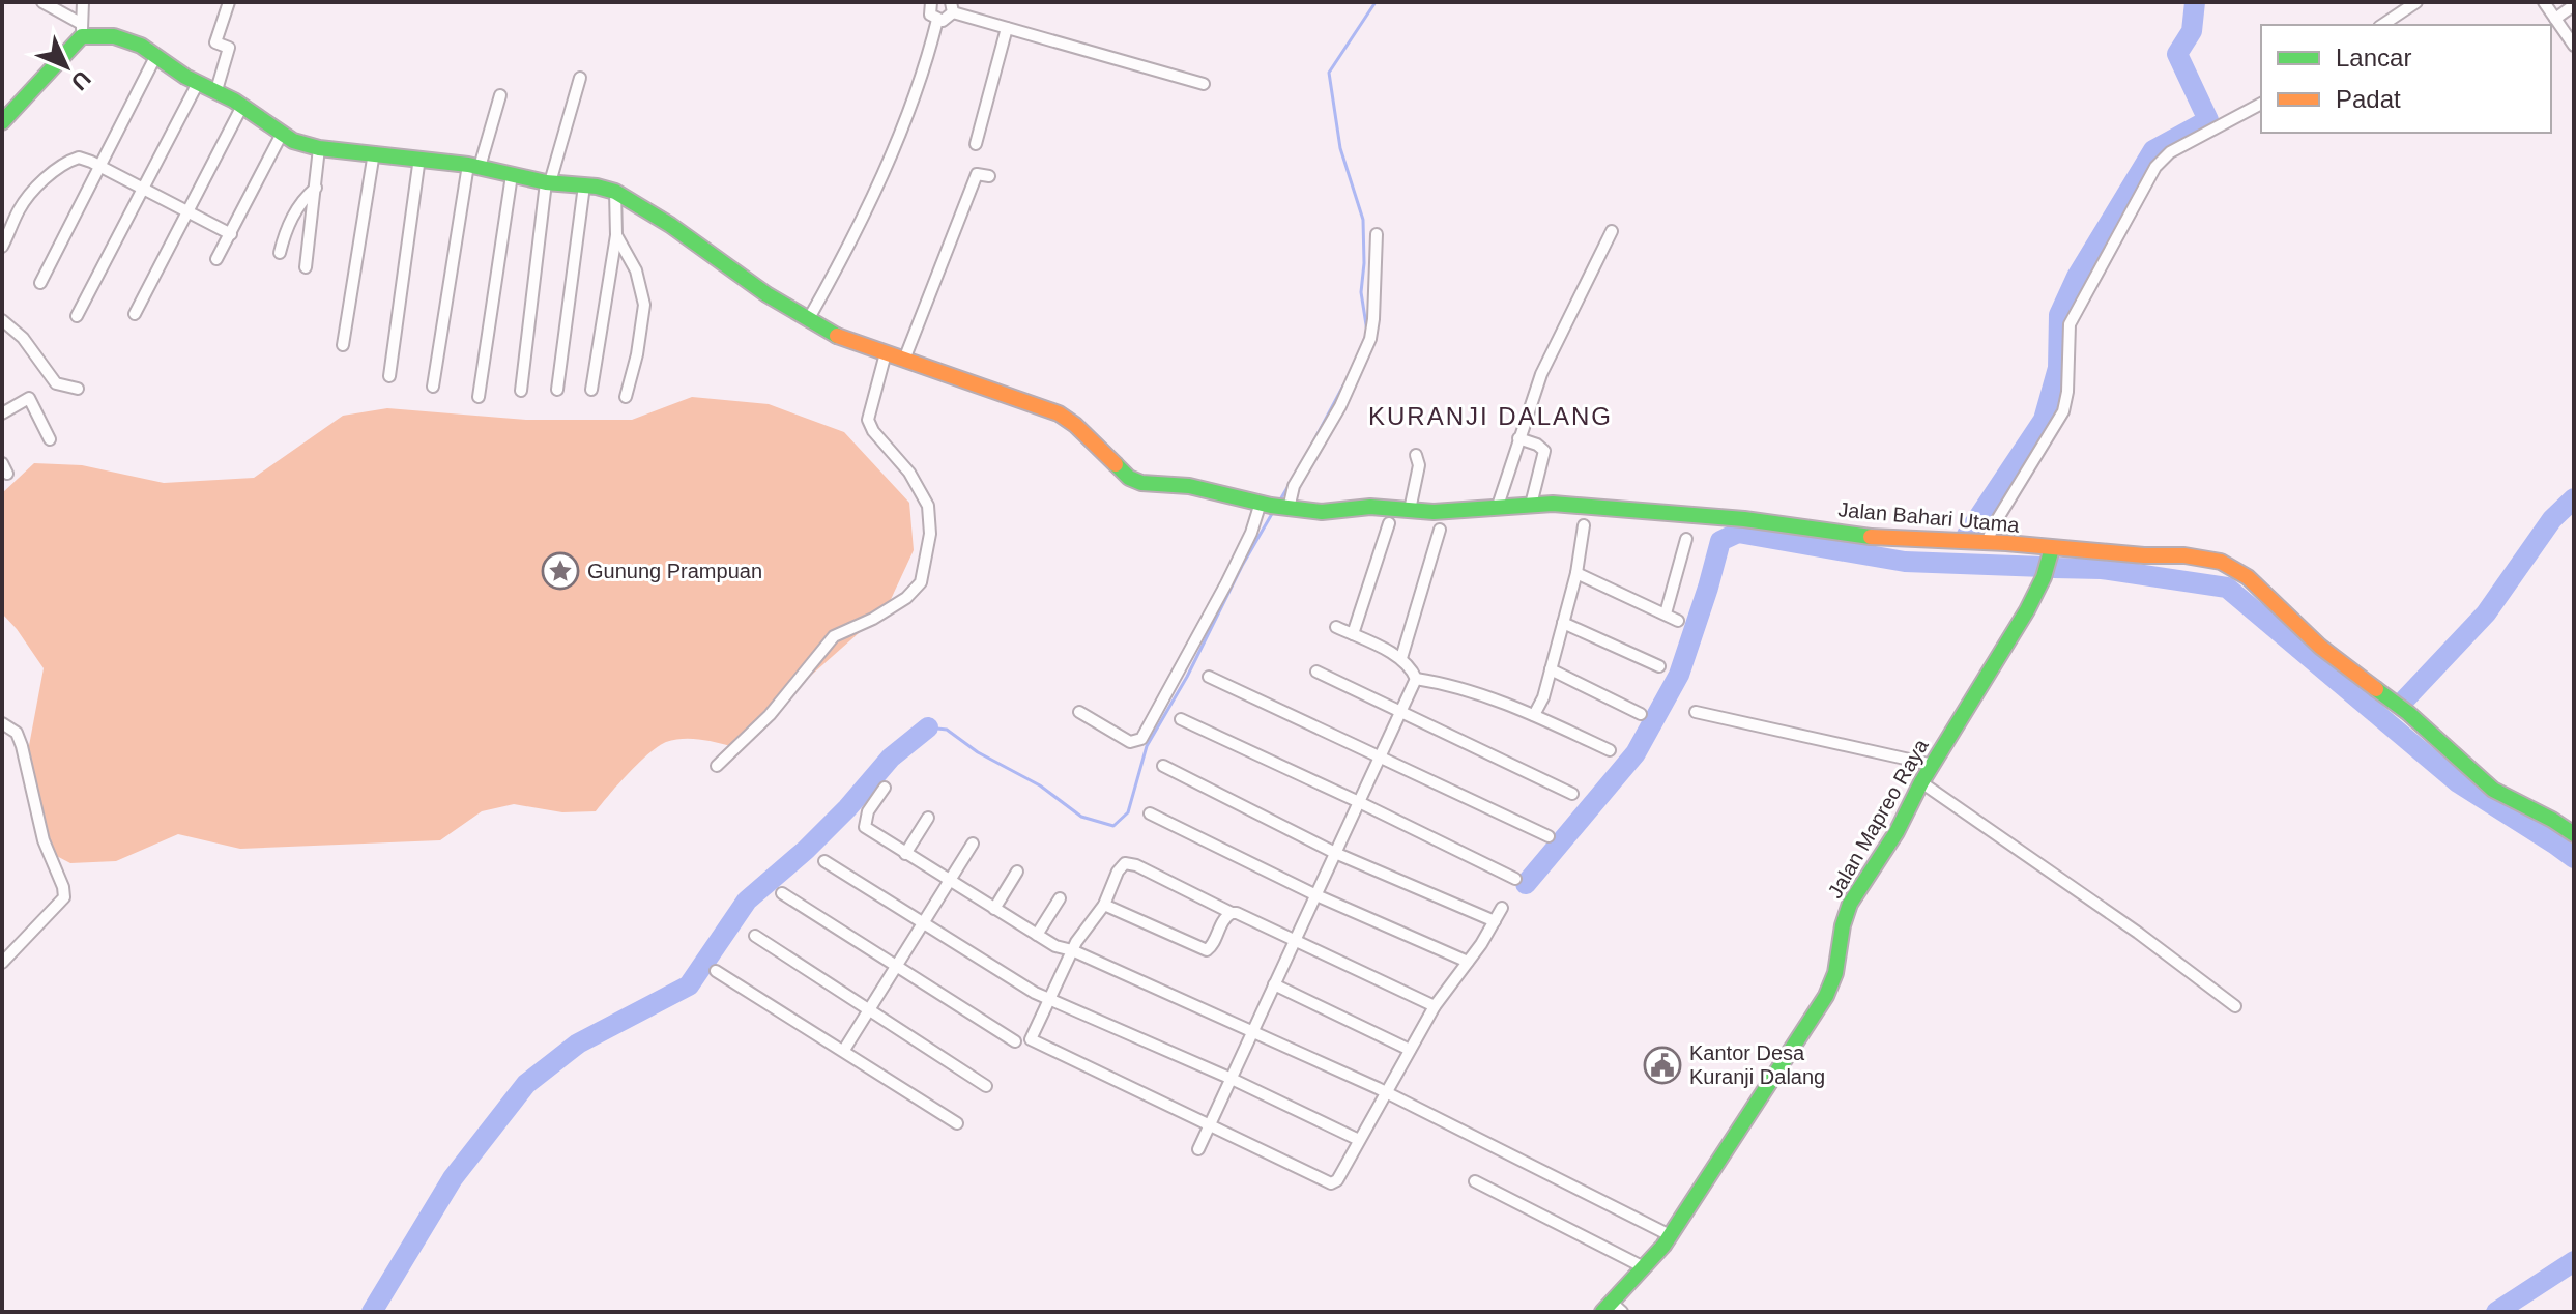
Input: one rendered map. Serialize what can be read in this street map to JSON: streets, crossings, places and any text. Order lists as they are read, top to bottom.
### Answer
{
  "streets": {
    "street": ["Jalan Bahari Utama", "Jalan Mapreo Raya"]
  },
  "crossings": [
    ["Jalan Bahari Utama", "Jalan Mapreo Raya"]
  ],
  "districts": ["KURANJI DALANG"],
  "places": {
    "place": ["Gunung Prampuan"],
    "public building": ["Kantor Desa Kuranji Dalang"]
  },
  "legend": ["Lancar", "Padat"],
  "north": "bottom right"
}
